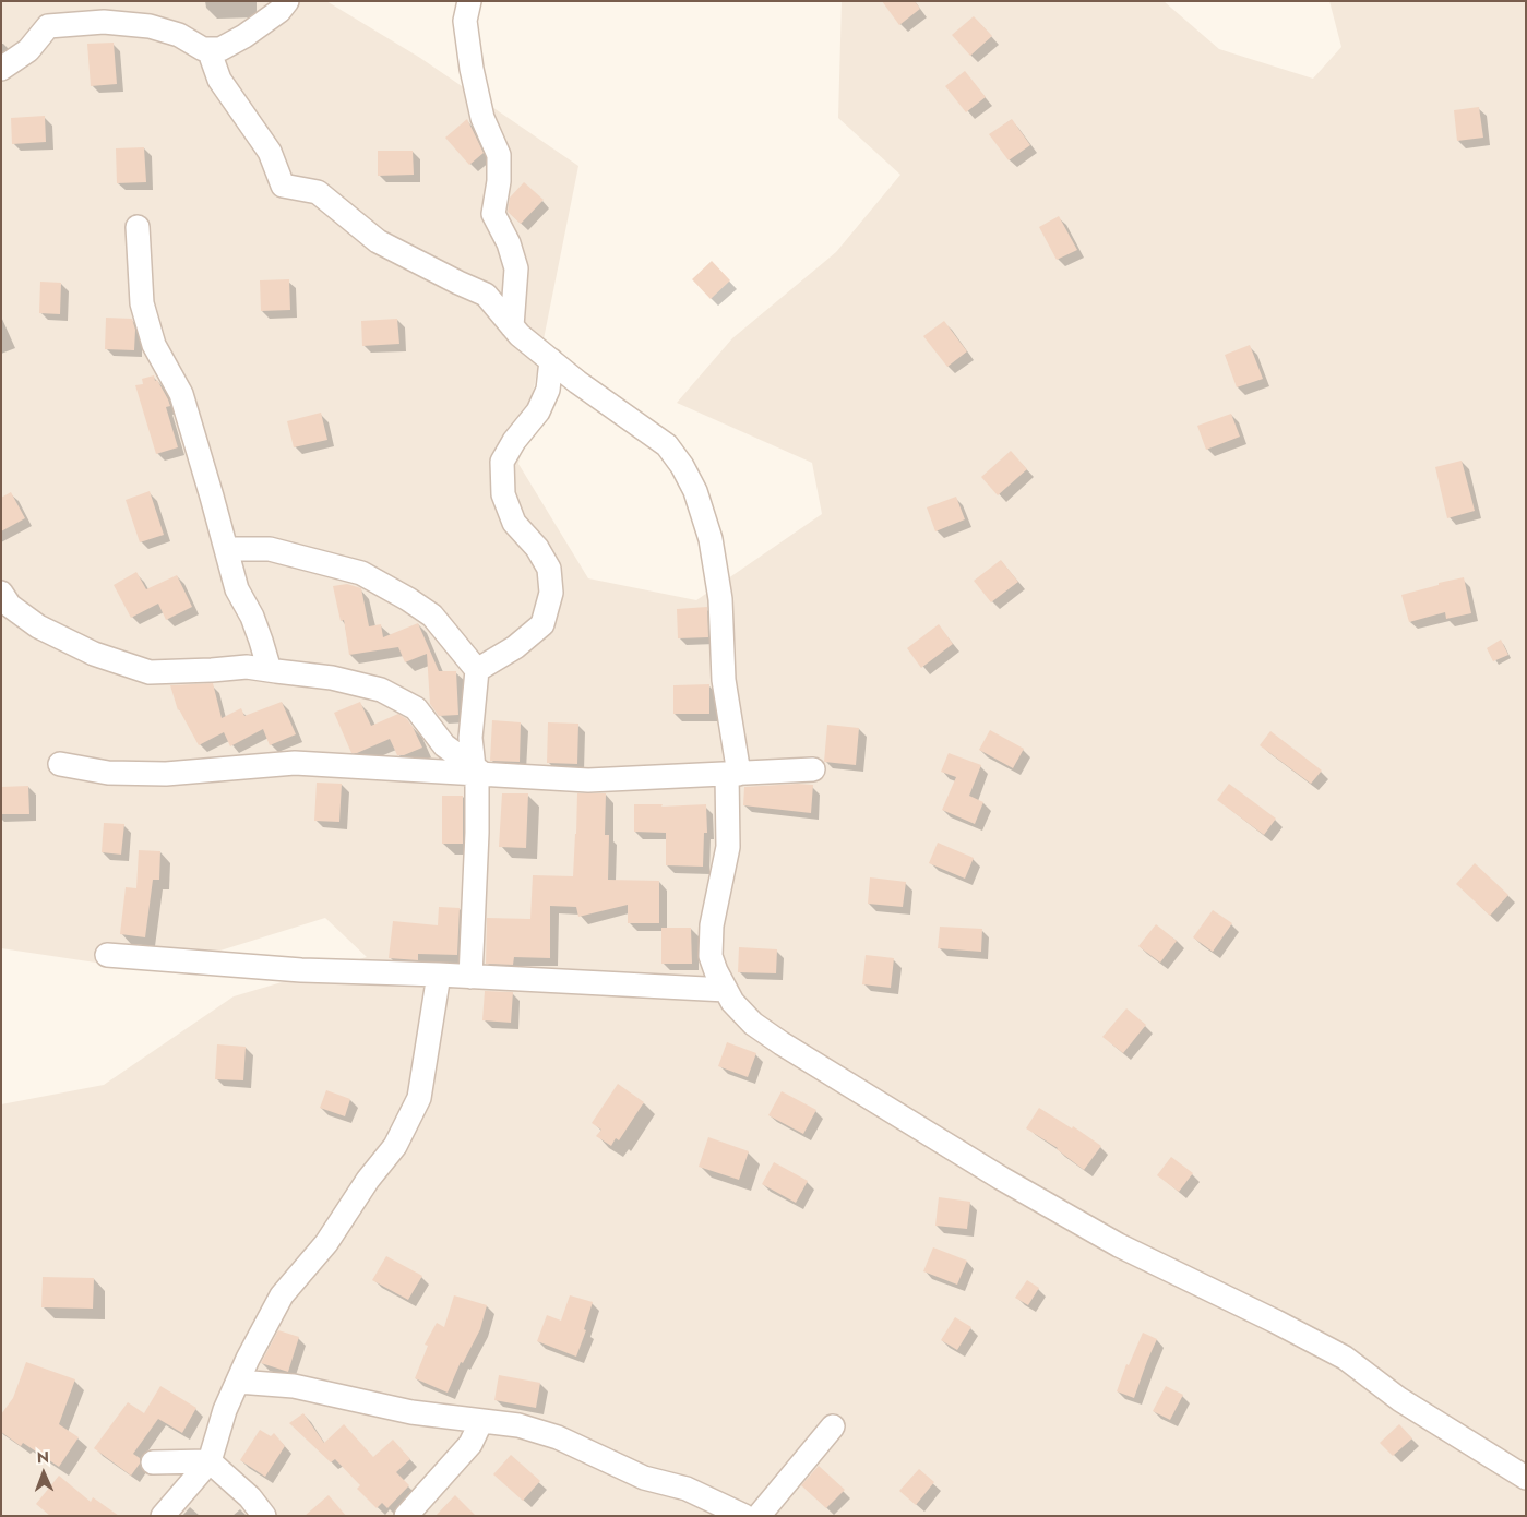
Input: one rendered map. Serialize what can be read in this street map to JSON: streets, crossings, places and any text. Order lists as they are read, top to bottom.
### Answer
{
  "north": "top"
}
